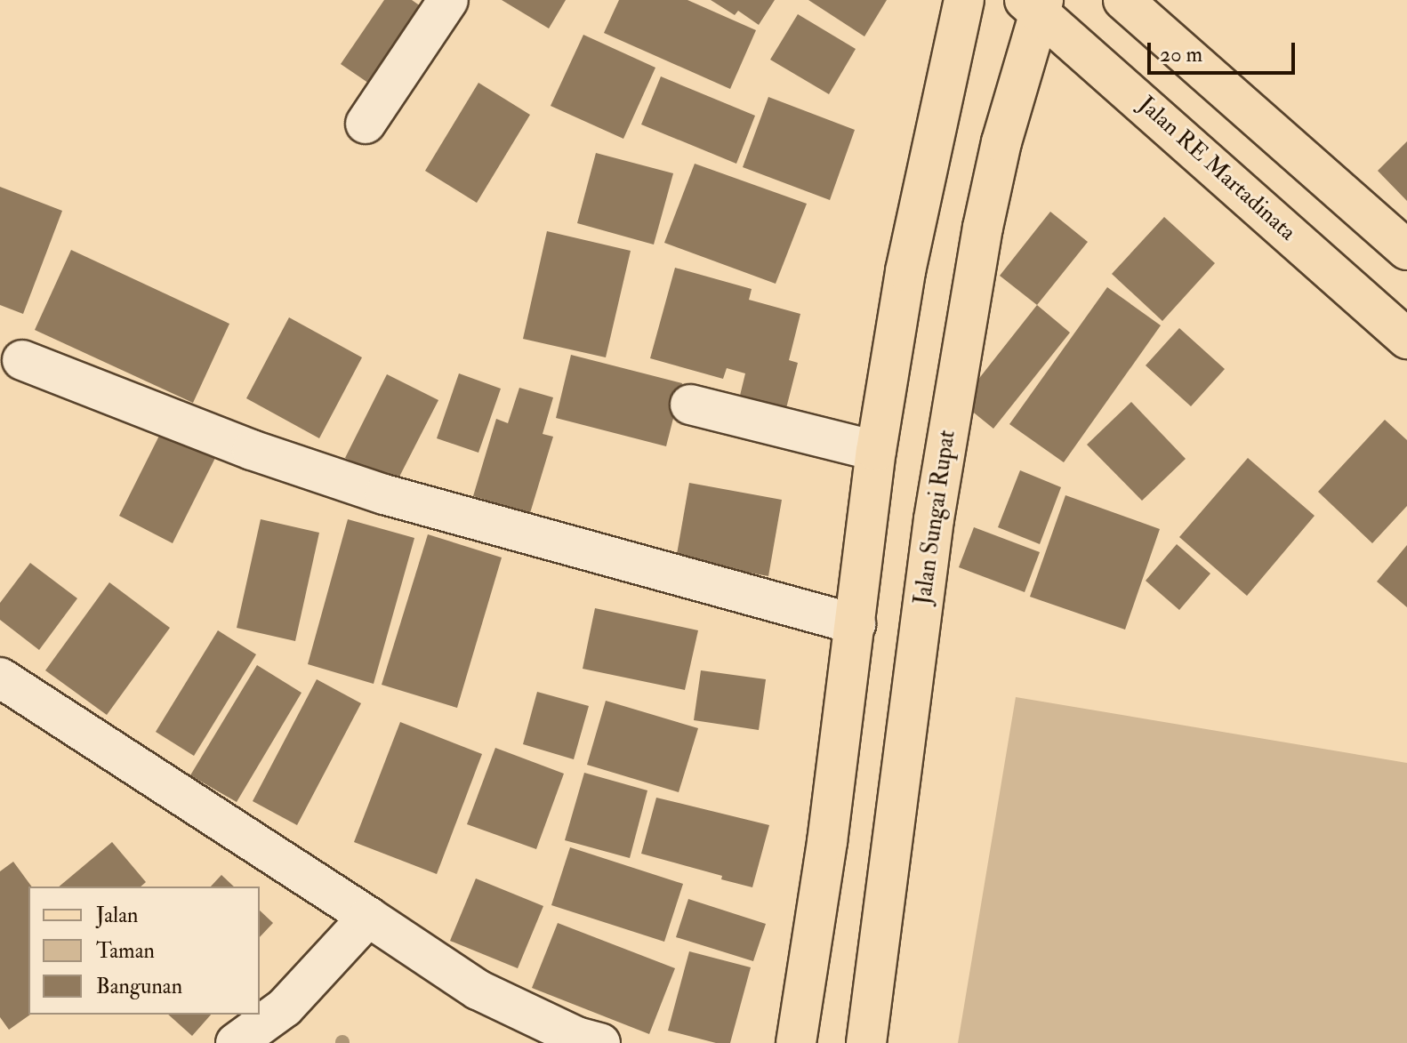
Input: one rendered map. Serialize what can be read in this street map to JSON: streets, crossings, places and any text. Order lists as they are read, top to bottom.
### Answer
{
  "streets": {
    "main road": ["Jalan RE Martadinata", "Jalan Sungai Rupat"]
  },
  "crossings": [
    ["Jalan RE Martadinata", "Jalan Sungai Rupat"]
  ],
  "legend": ["Jalan", "Taman", "Bangunan"],
  "scale_bar": "20 m"
}
